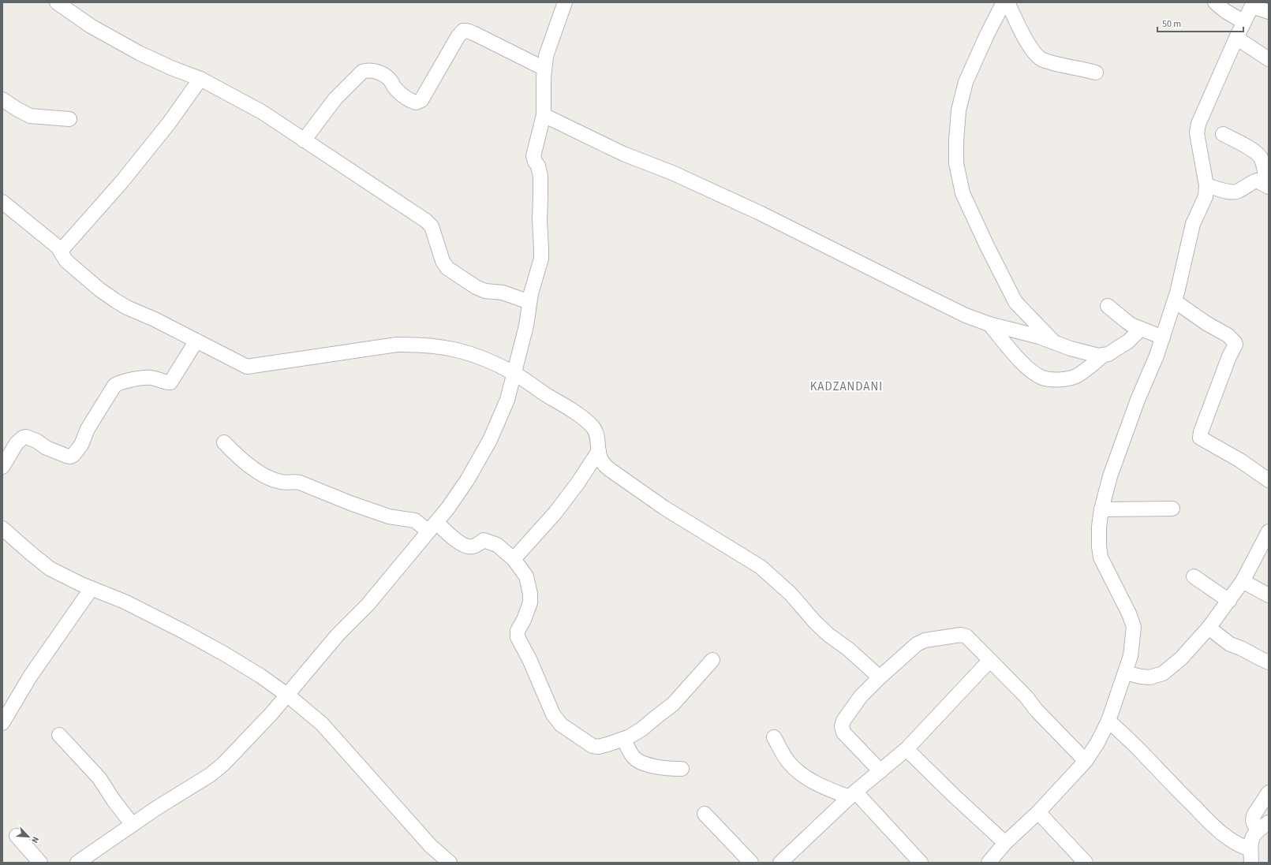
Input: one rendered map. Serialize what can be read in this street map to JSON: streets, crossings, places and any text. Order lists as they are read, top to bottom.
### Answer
{
  "districts": ["KADZANDANI"],
  "scale_bar": "50 m",
  "north": "bottom right"
}
